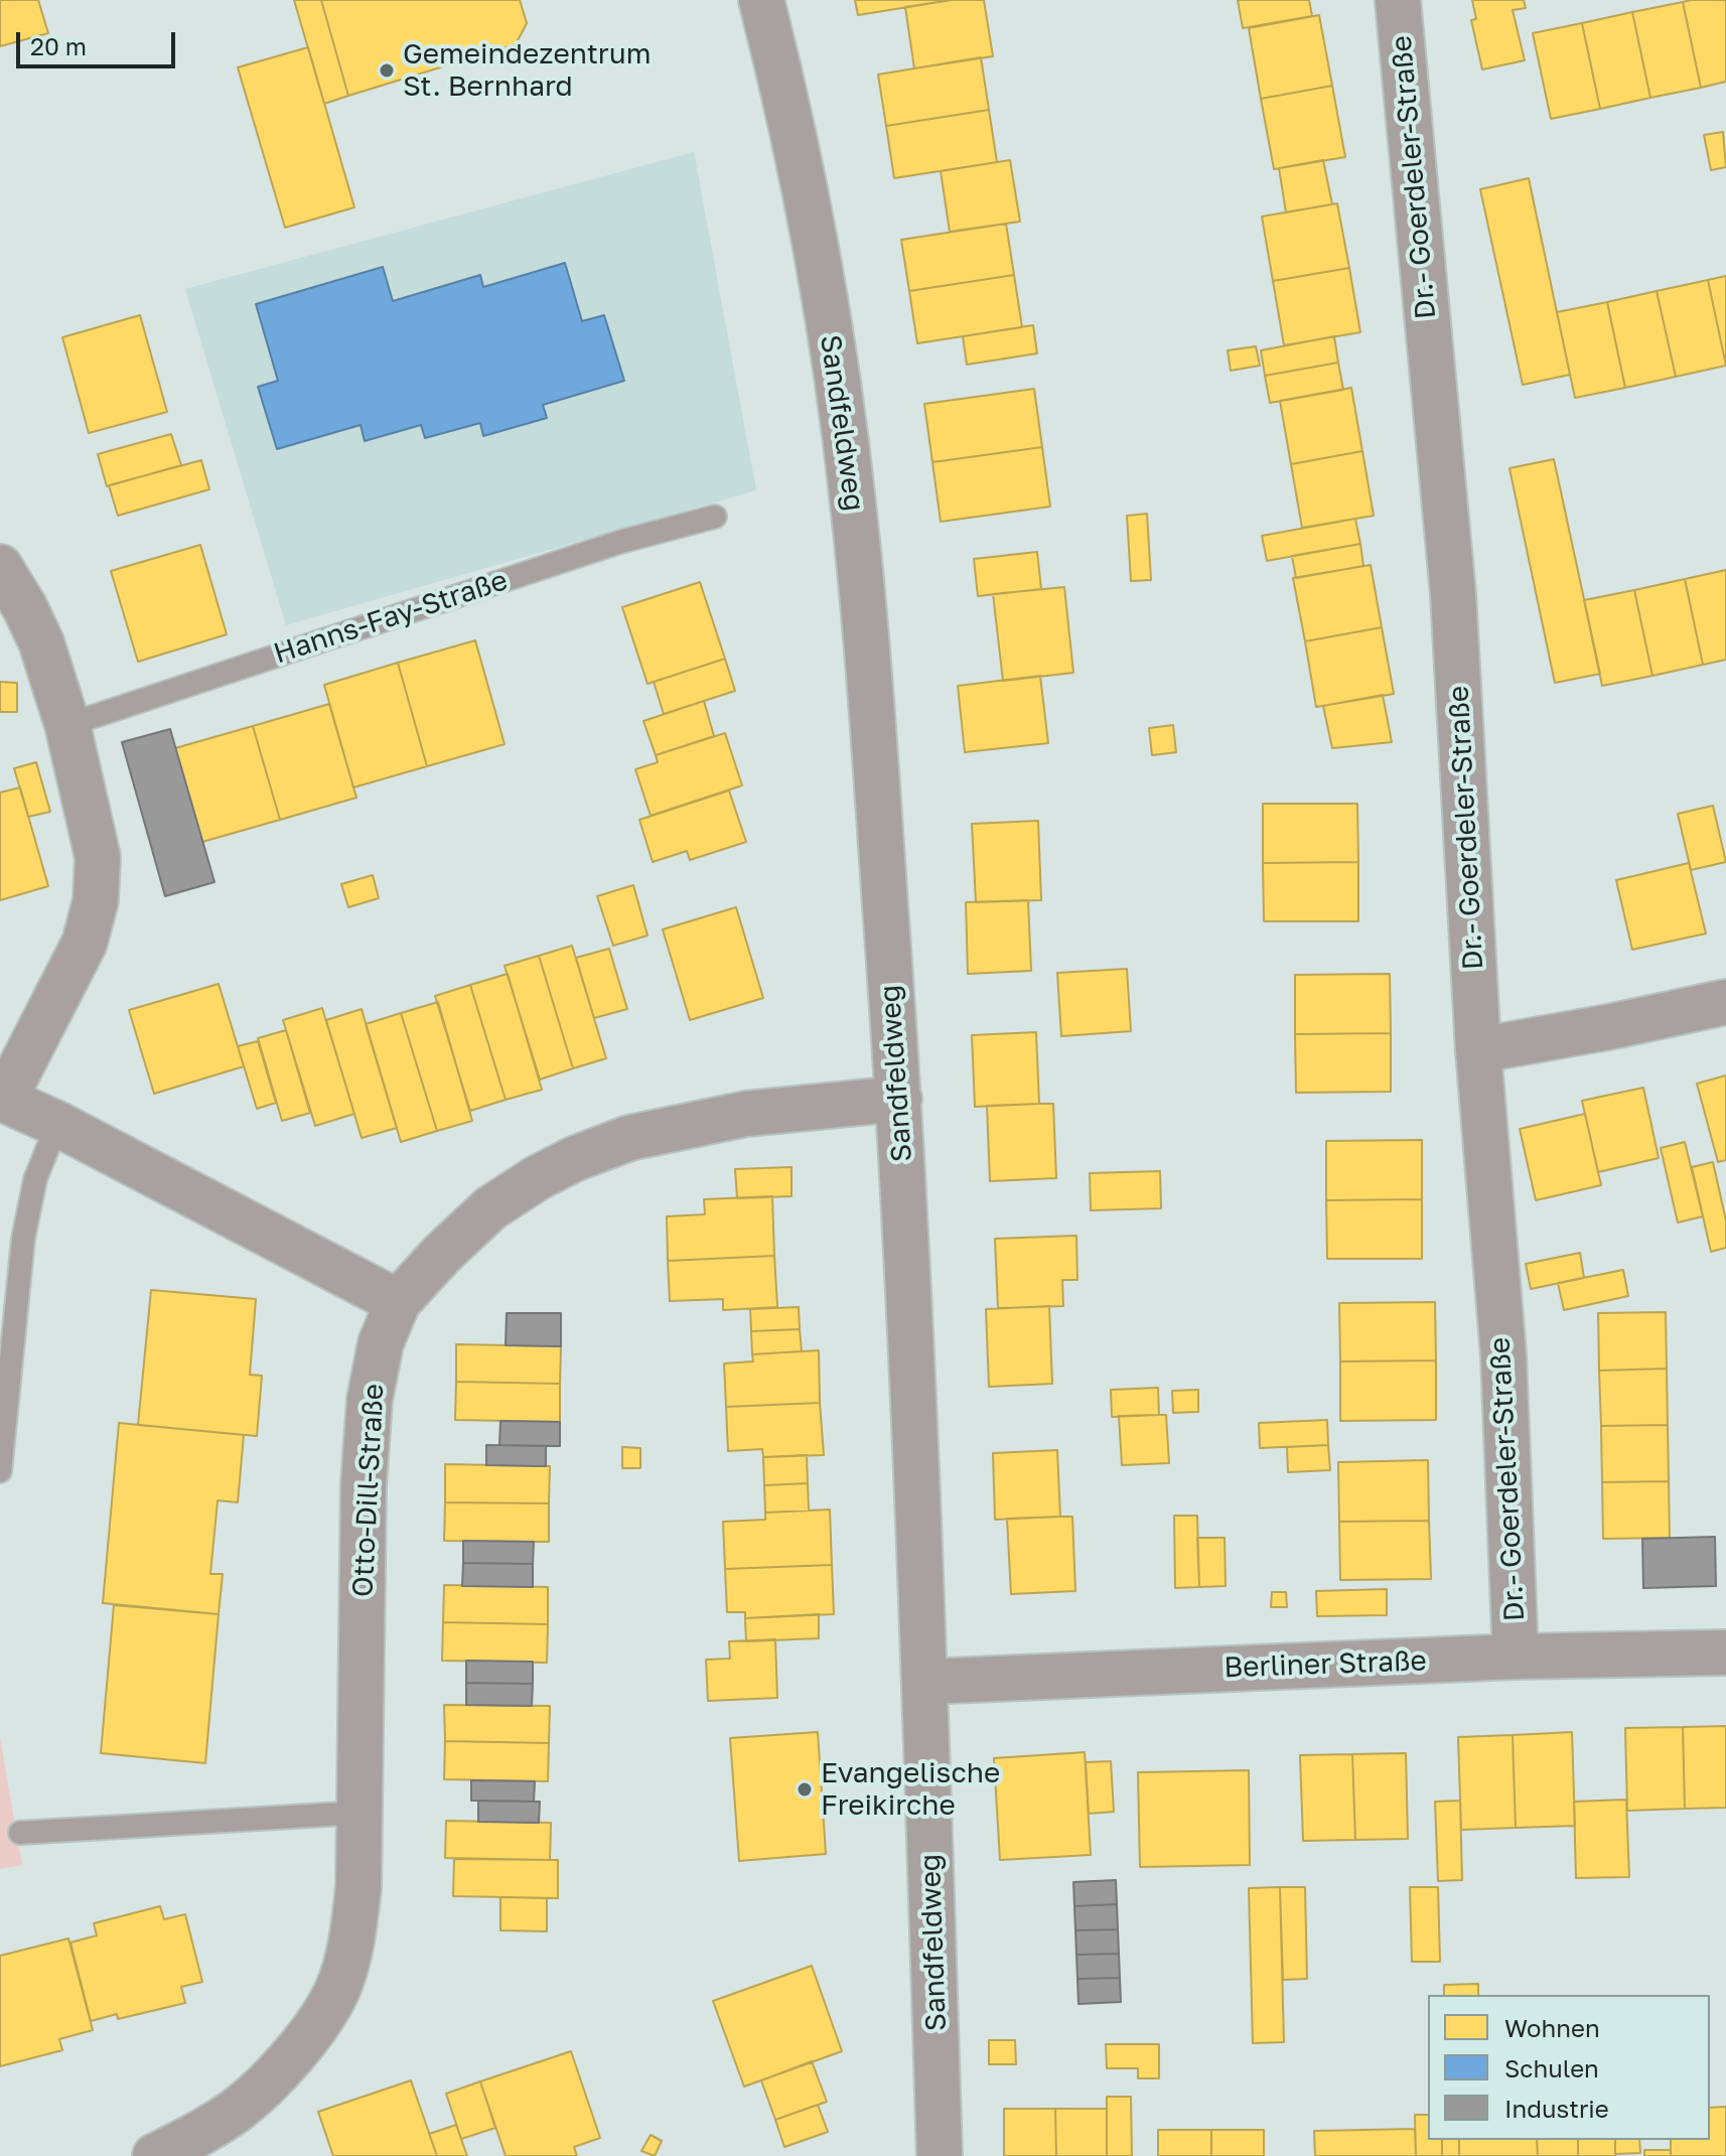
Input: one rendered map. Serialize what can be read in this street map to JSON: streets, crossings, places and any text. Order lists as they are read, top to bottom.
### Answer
{
  "streets": {
    "street": [
      "Dr.- Goerdeler-Straße",
      "Sandfeldweg",
      "Otto-Dill-Straße",
      "Berliner Straße"
    ],
    "lane": ["Hanns-Fay-Straße"]
  },
  "crossings": [
    ["Dr.- Goerdeler-Straße", "Berliner Straße"],
    ["Sandfeldweg", "Otto-Dill-Straße"],
    ["Sandfeldweg", "Berliner Straße"]
  ],
  "places": ["Gemeindezentrum St. Bernhard", "Evangelische Freikirche"],
  "legend": ["Wohnen", "Schulen", "Industrie"],
  "scale_bar": "20 m"
}
